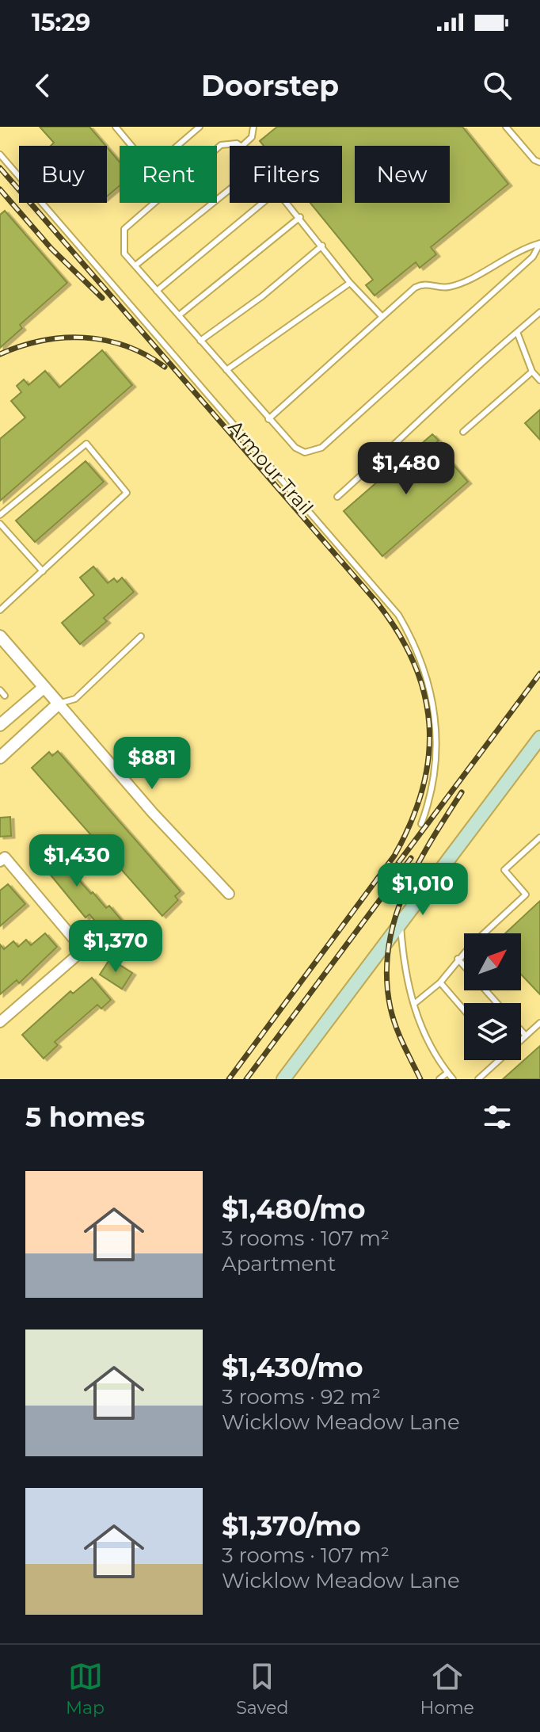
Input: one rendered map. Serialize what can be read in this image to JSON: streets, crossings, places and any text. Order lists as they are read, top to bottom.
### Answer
{
  "streets": {
    "lane": ["Armour Trail"]
  },
  "north": "top right",
  "page": {
    "status": "15:29",
    "header": "Doorstep",
    "chip": [
      "Buy",
      "Rent",
      "Filters",
      "New"
    ],
    "price": [
      "$1,480",
      "$881",
      "$1,430",
      "$1,010",
      "$1,370"
    ],
    "heading": "5 homes",
    "list": [
      {
        "name": "$1,480/mo",
        "note": "3 rooms · 107 m² · Apartment"
      },
      {
        "name": "$1,430/mo",
        "note": "3 rooms · 92 m² · Wicklow Meadow Lane"
      },
      {
        "name": "$1,370/mo",
        "note": "3 rooms · 107 m² · Wicklow Meadow Lane"
      }
    ],
    "tabs": ["Map", "Saved", "Home"]
  }
}
